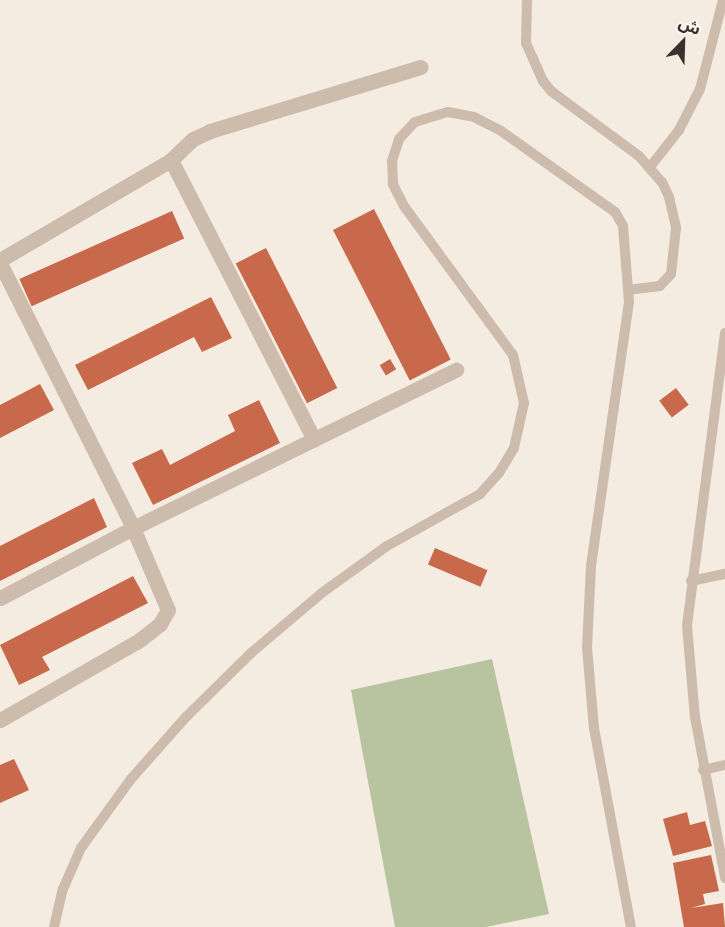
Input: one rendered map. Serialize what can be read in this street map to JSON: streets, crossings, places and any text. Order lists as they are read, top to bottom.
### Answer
{
  "north": "top right"
}
